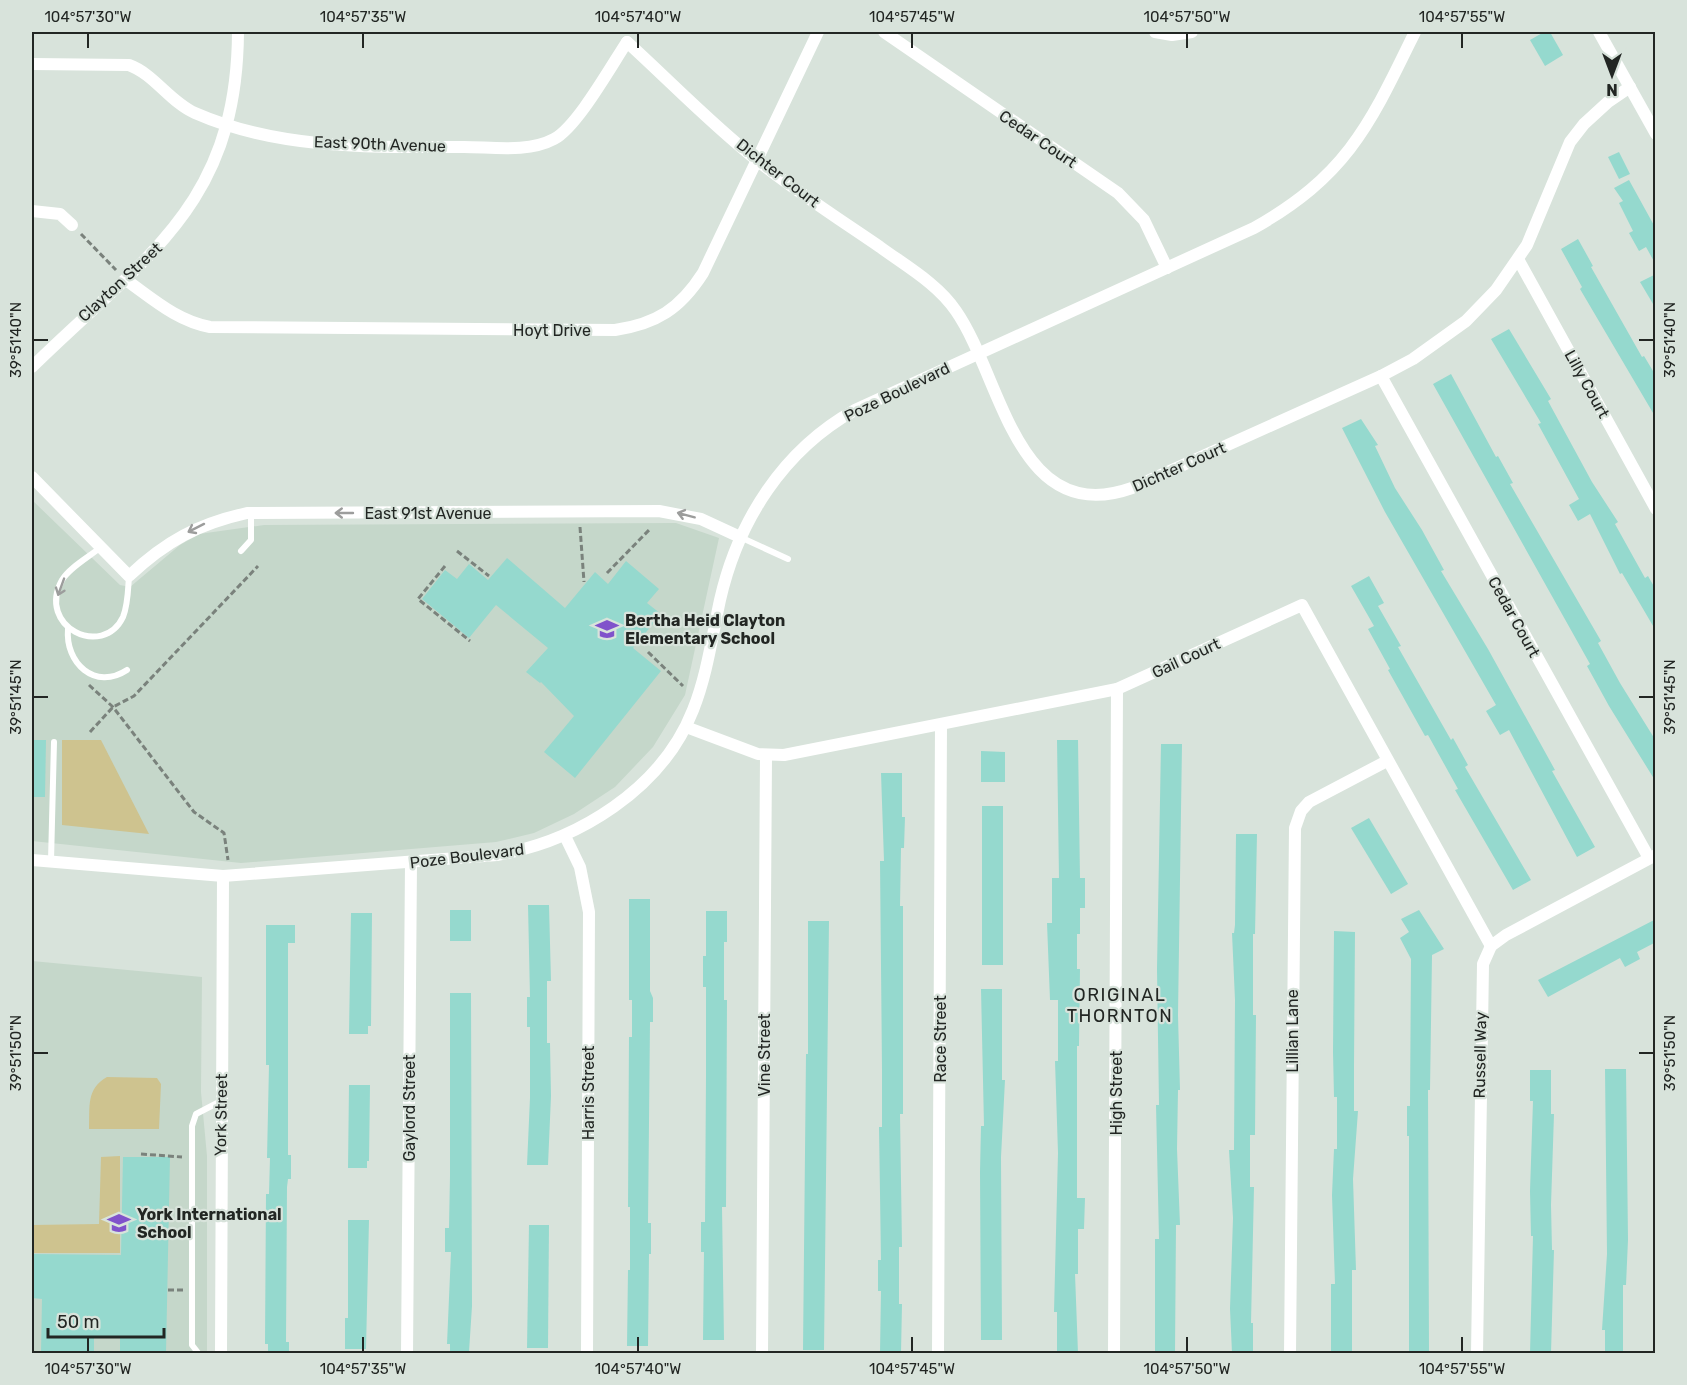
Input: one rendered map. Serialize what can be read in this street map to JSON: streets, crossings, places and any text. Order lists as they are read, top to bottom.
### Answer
{
  "streets": {
    "street": [
      "Cedar Court",
      "East 90th Avenue",
      "Dichter Court",
      "Clayton Street",
      "Hoyt Drive",
      "Lilly Court",
      "Poze Boulevard",
      "East 91st Avenue",
      "Gail Court",
      "Lillian Lane",
      "Race Street",
      "Vine Street",
      "Russell Way",
      "Harris Street",
      "High Street",
      "Gaylord Street",
      "York Street"
    ]
  },
  "crossings": [
    ["Cedar Court", "Dichter Court"],
    ["Cedar Court", "Poze Boulevard"],
    ["East 90th Avenue", "Dichter Court"],
    ["East 90th Avenue", "Clayton Street"],
    ["Dichter Court", "Hoyt Drive"],
    ["Dichter Court", "Lilly Court"],
    ["Dichter Court", "Poze Boulevard"],
    ["Clayton Street", "Hoyt Drive"],
    ["Poze Boulevard", "East 91st Avenue"],
    ["Poze Boulevard", "Gail Court"],
    ["Poze Boulevard", "Harris Street"],
    ["Poze Boulevard", "Gaylord Street"],
    ["Poze Boulevard", "York Street"],
    ["Gail Court", "Lillian Lane"],
    ["Gail Court", "Race Street"],
    ["Gail Court", "Vine Street"],
    ["Gail Court", "Russell Way"],
    ["Gail Court", "High Street"]
  ],
  "one_way": ["East 91st Avenue"],
  "districts": ["ORIGINAL THORNTON"],
  "places": {
    "school or university": ["Bertha Heid Clayton Elementary School", "York International School"]
  },
  "scale_bar": "50 m",
  "north": "bottom",
  "coordinates": [
    "104°57'30\"W",
    "104°57'35\"W",
    "104°57'40\"W",
    "104°57'45\"W",
    "104°57'50\"W",
    "104°57'55\"W",
    "39°51'40\"N",
    "39°51'45\"N",
    "39°51'50\"N"
  ]
}
